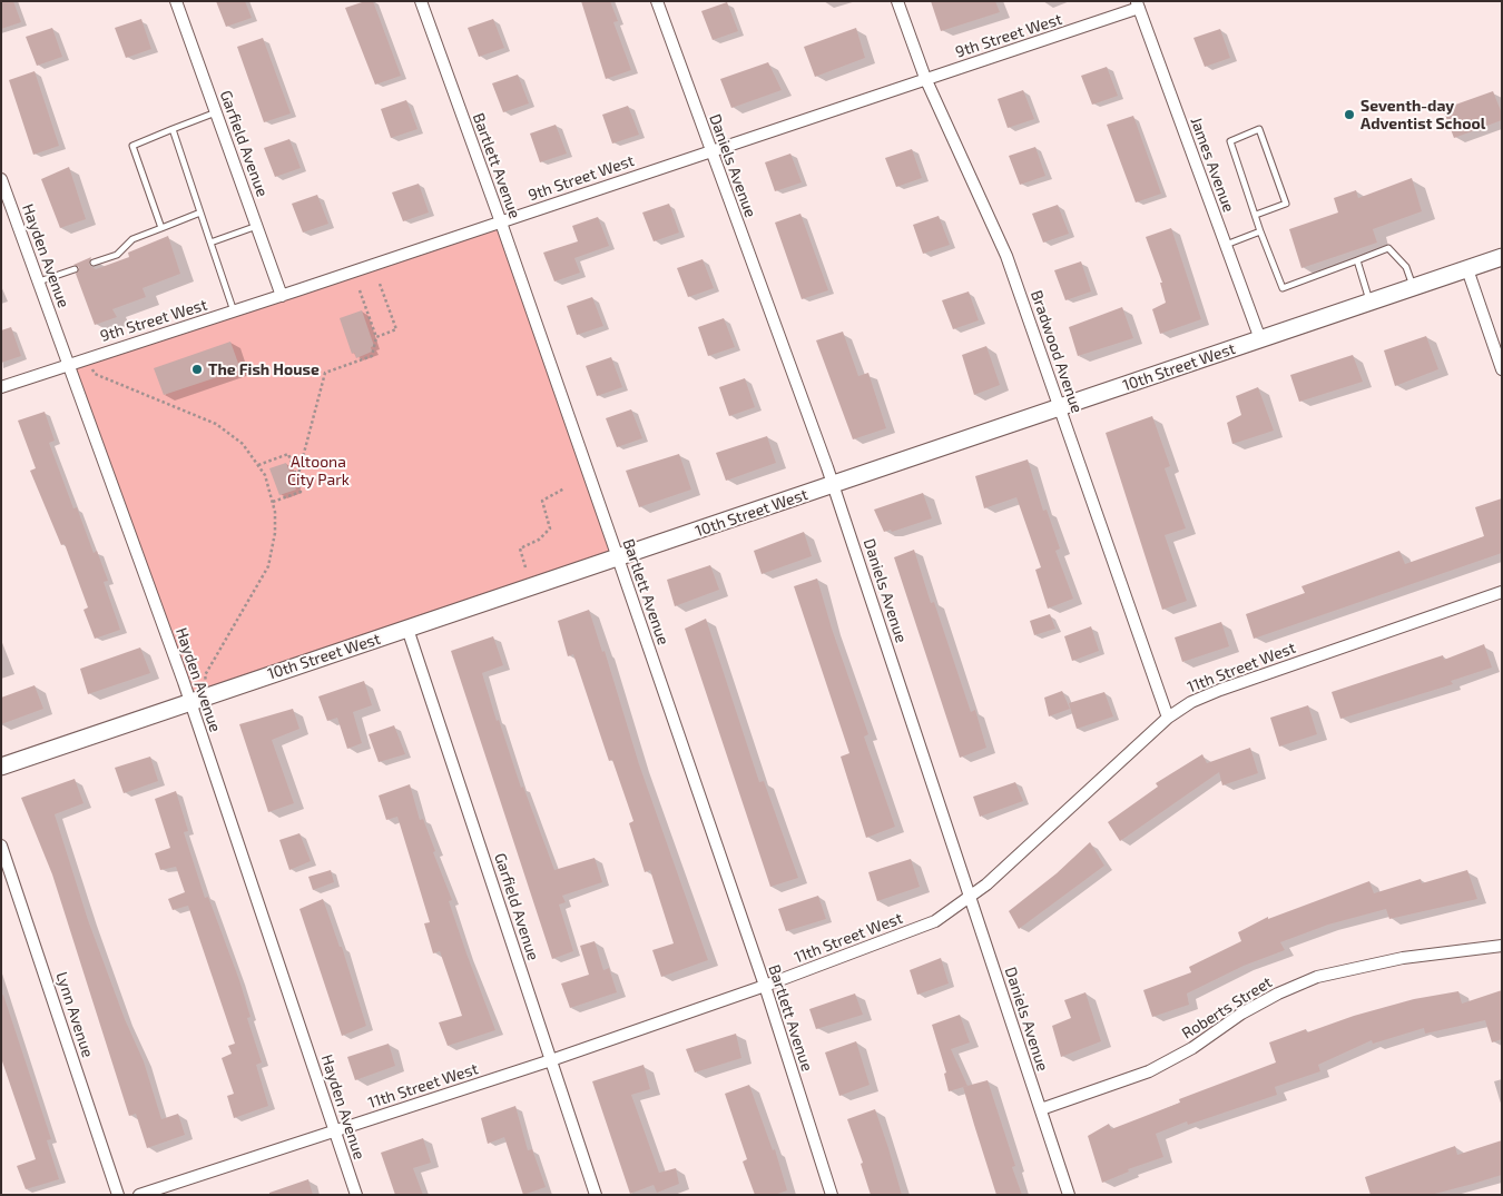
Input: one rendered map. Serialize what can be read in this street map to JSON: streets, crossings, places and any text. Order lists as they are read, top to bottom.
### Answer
{
  "streets": {
    "street": [
      "9th Street West",
      "Garfield Avenue",
      "James Avenue",
      "Bartlett Avenue",
      "Daniels Avenue",
      "Hayden Avenue",
      "Bradwood Avenue",
      "10th Street West",
      "11th Street West",
      "Roberts Street",
      "Lynn Avenue"
    ]
  },
  "crossings": [
    ["9th Street West", "Garfield Avenue"],
    ["9th Street West", "James Avenue"],
    ["9th Street West", "Bartlett Avenue"],
    ["9th Street West", "Daniels Avenue"],
    ["9th Street West", "Hayden Avenue"],
    ["9th Street West", "Bradwood Avenue"],
    ["Garfield Avenue", "10th Street West"],
    ["Garfield Avenue", "11th Street West"],
    ["James Avenue", "10th Street West"],
    ["Bartlett Avenue", "10th Street West"],
    ["Bartlett Avenue", "11th Street West"],
    ["Daniels Avenue", "10th Street West"],
    ["Daniels Avenue", "11th Street West"],
    ["Daniels Avenue", "Roberts Street"],
    ["Hayden Avenue", "10th Street West"],
    ["Hayden Avenue", "11th Street West"],
    ["Bradwood Avenue", "10th Street West"],
    ["Bradwood Avenue", "11th Street West"]
  ],
  "parks": ["Altoona City Park"],
  "places": ["Seventh-day Adventist School", "The Fish House"]
}
